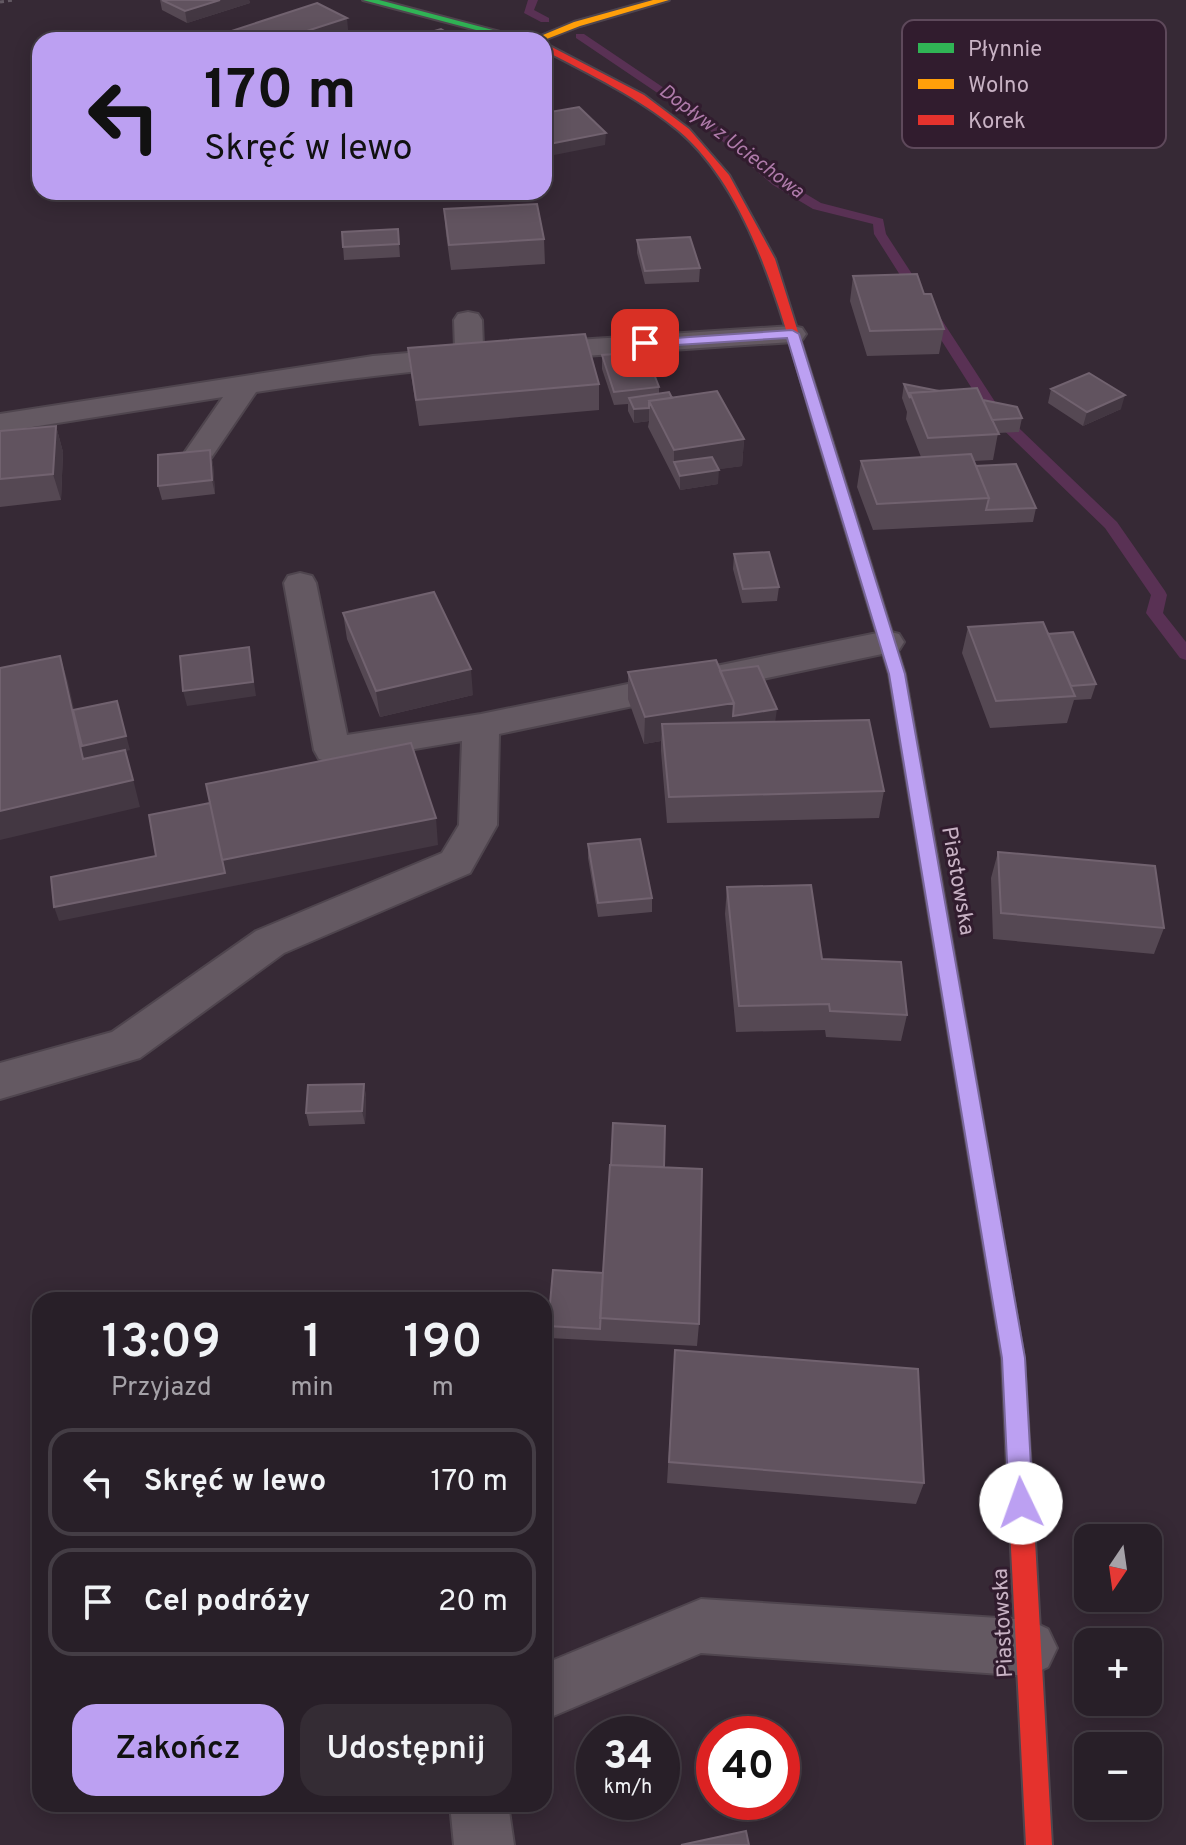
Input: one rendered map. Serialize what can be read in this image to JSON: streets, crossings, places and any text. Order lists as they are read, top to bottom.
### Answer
{
  "streets": {
    "street": ["Piastowska"]
  },
  "water": ["Dopływ z Uciechowa"],
  "legend": ["Płynnie", "Wolno", "Korek"],
  "north": "bottom",
  "page": {
    "turn": ["170 m", "Skręć w lewo"],
    "eta": [
      "13:09",
      "Przyjazd",
      "1",
      "min",
      "190",
      "m"
    ],
    "list": [
      {
        "name": "Skręć w lewo",
        "value": "170 m"
      },
      {
        "name": "Cel podróży",
        "value": "20 m"
      }
    ],
    "map_buttons": ["+", "−"],
    "buttons": ["Zakończ", "Udostępnij"],
    "speed": "34 km/h",
    "limit": "40"
  }
}
